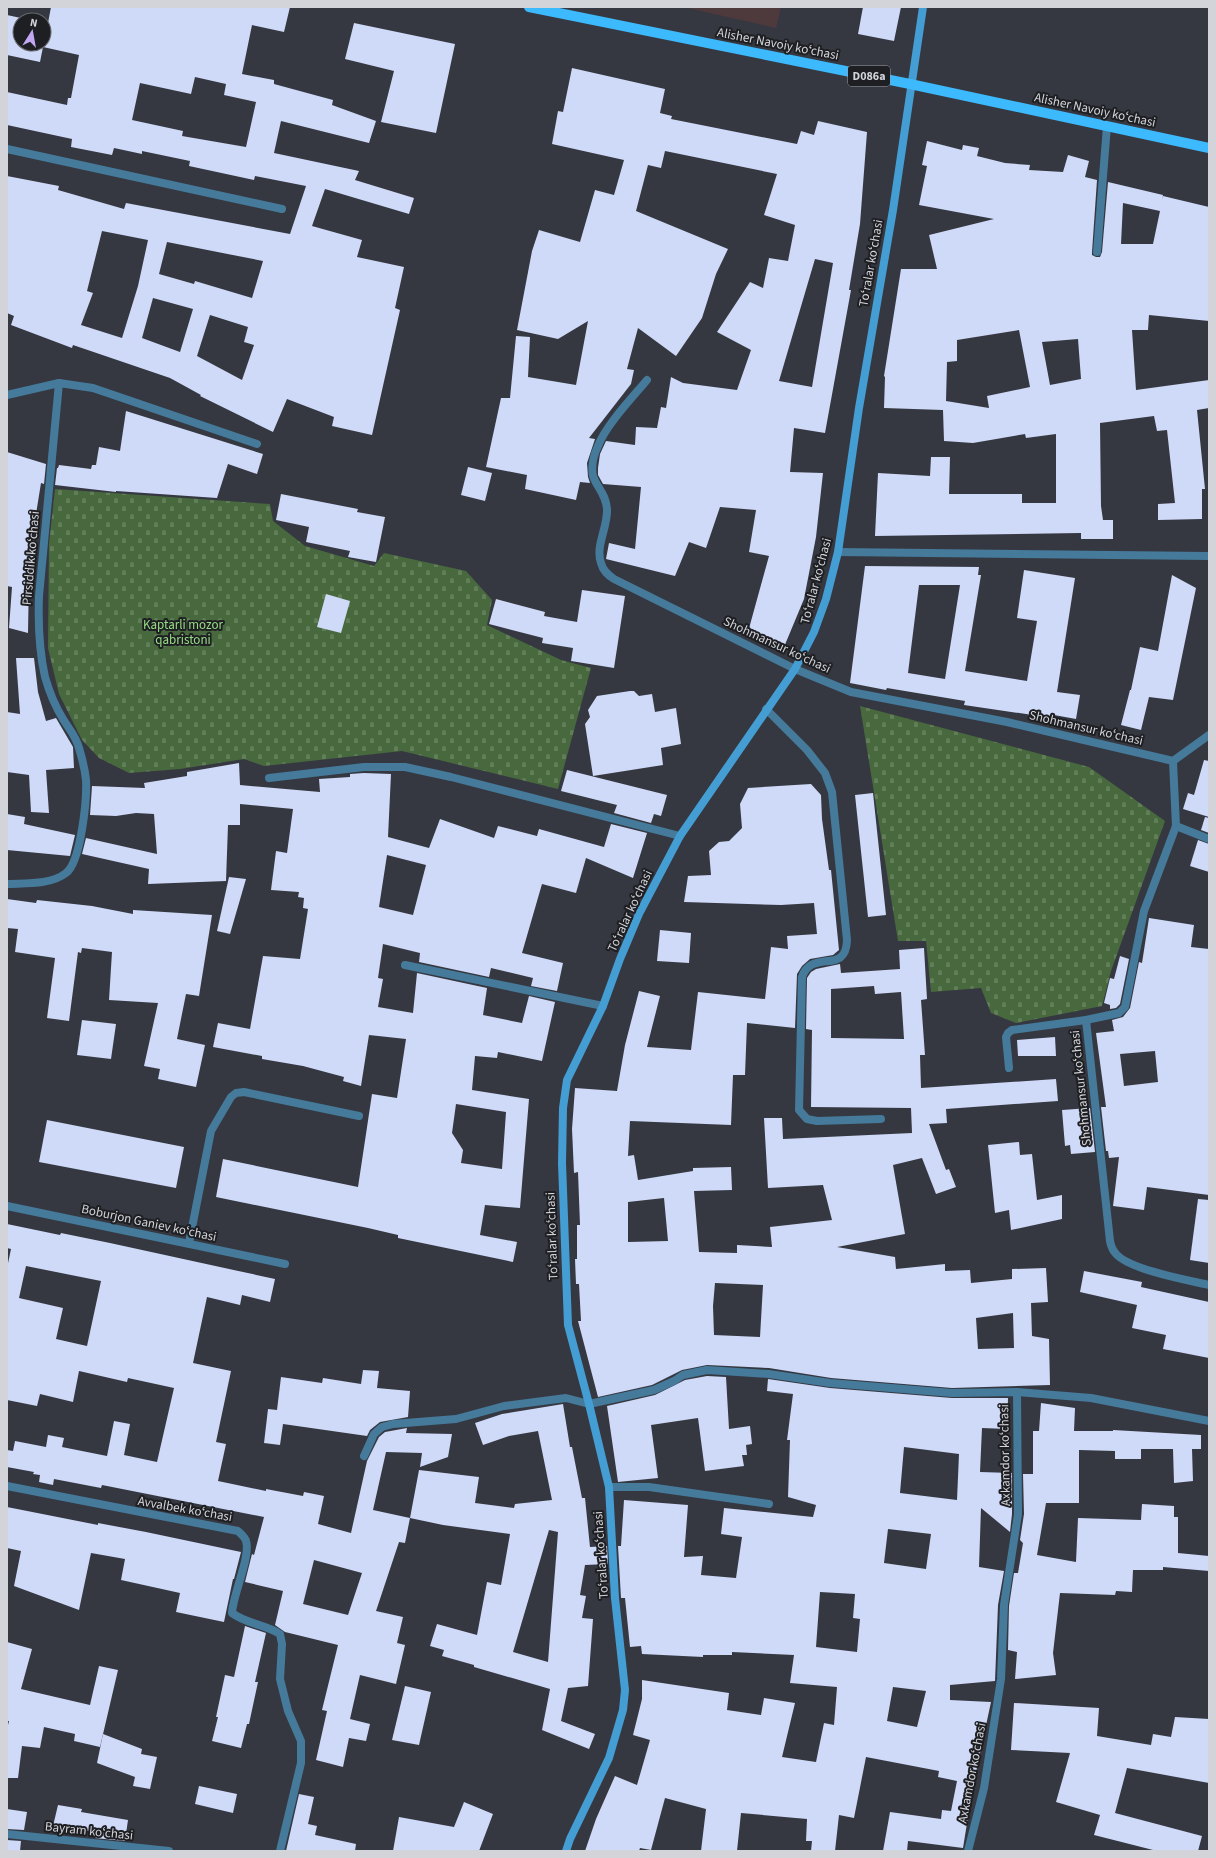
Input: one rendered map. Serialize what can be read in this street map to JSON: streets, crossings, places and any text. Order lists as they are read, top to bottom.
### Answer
{
  "streets": {
    "main road": ["Alisher Navoiy koʻchasi", "D086a"],
    "street": [
      "Toʻralar koʻchasi",
      "Pirsiddik koʻchasi",
      "Shohmansur koʻchasi",
      "Boburjon Ganiev koʻchasi",
      "Axkamdor koʻchasi",
      "Avvalbek koʻchasi",
      "Bayram koʻchasi"
    ]
  },
  "crossings": [
    ["Alisher Navoiy koʻchasi", "Toʻralar koʻchasi"],
    ["Toʻralar koʻchasi", "Shohmansur koʻchasi"],
    ["Toʻralar koʻchasi", "Axkamdor koʻchasi"]
  ],
  "parks": ["Kaptarli mozor qabristoni"],
  "north": "top"
}
